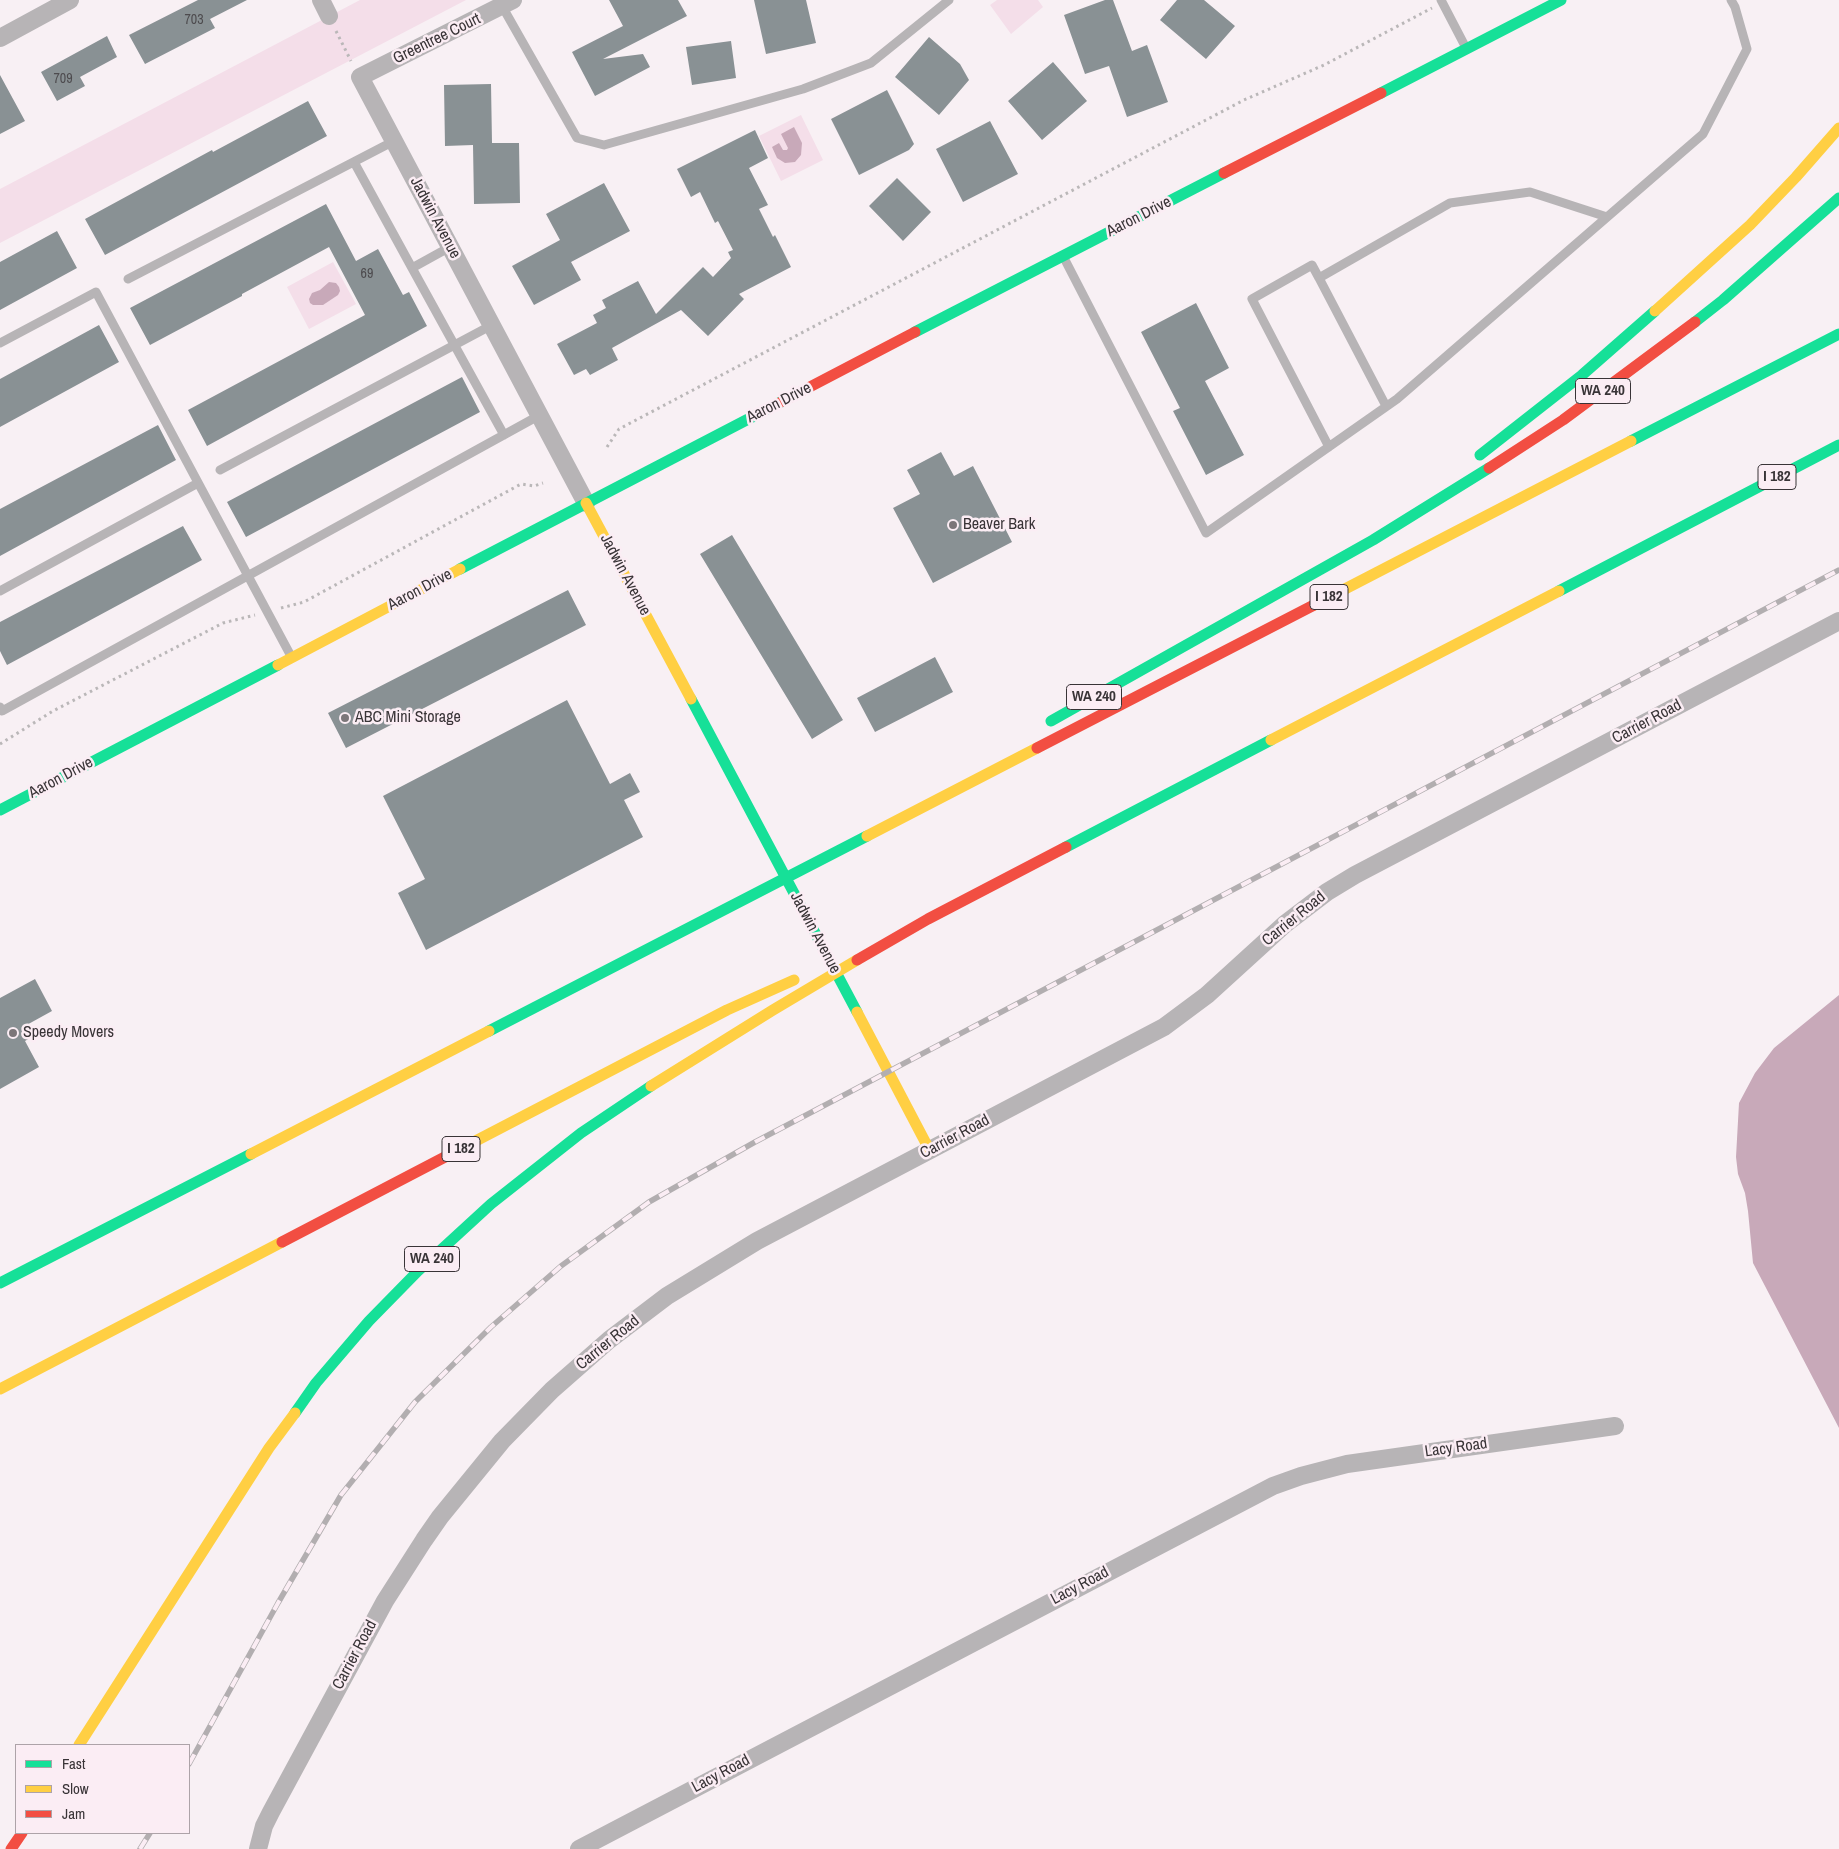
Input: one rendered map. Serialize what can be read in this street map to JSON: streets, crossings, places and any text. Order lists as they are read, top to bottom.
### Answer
{
  "streets": {
    "main road": [
      "Aaron Drive",
      "Jadwin Avenue",
      "WA 240",
      "I 182"
    ],
    "street": ["Greentree Court", "Carrier Road", "Lacy Road"]
  },
  "crossings": [
    ["Greentree Court", "Jadwin Avenue"],
    ["Aaron Drive", "Jadwin Avenue"],
    ["Jadwin Avenue", "Carrier Road"],
    ["WA 240", "I 182"]
  ],
  "places": ["Beaver Bark", "ABC Mini Storage", "Speedy Movers"],
  "house_numbers": ["703", "709", "69"],
  "legend": ["Fast", "Slow", "Jam"]
}
